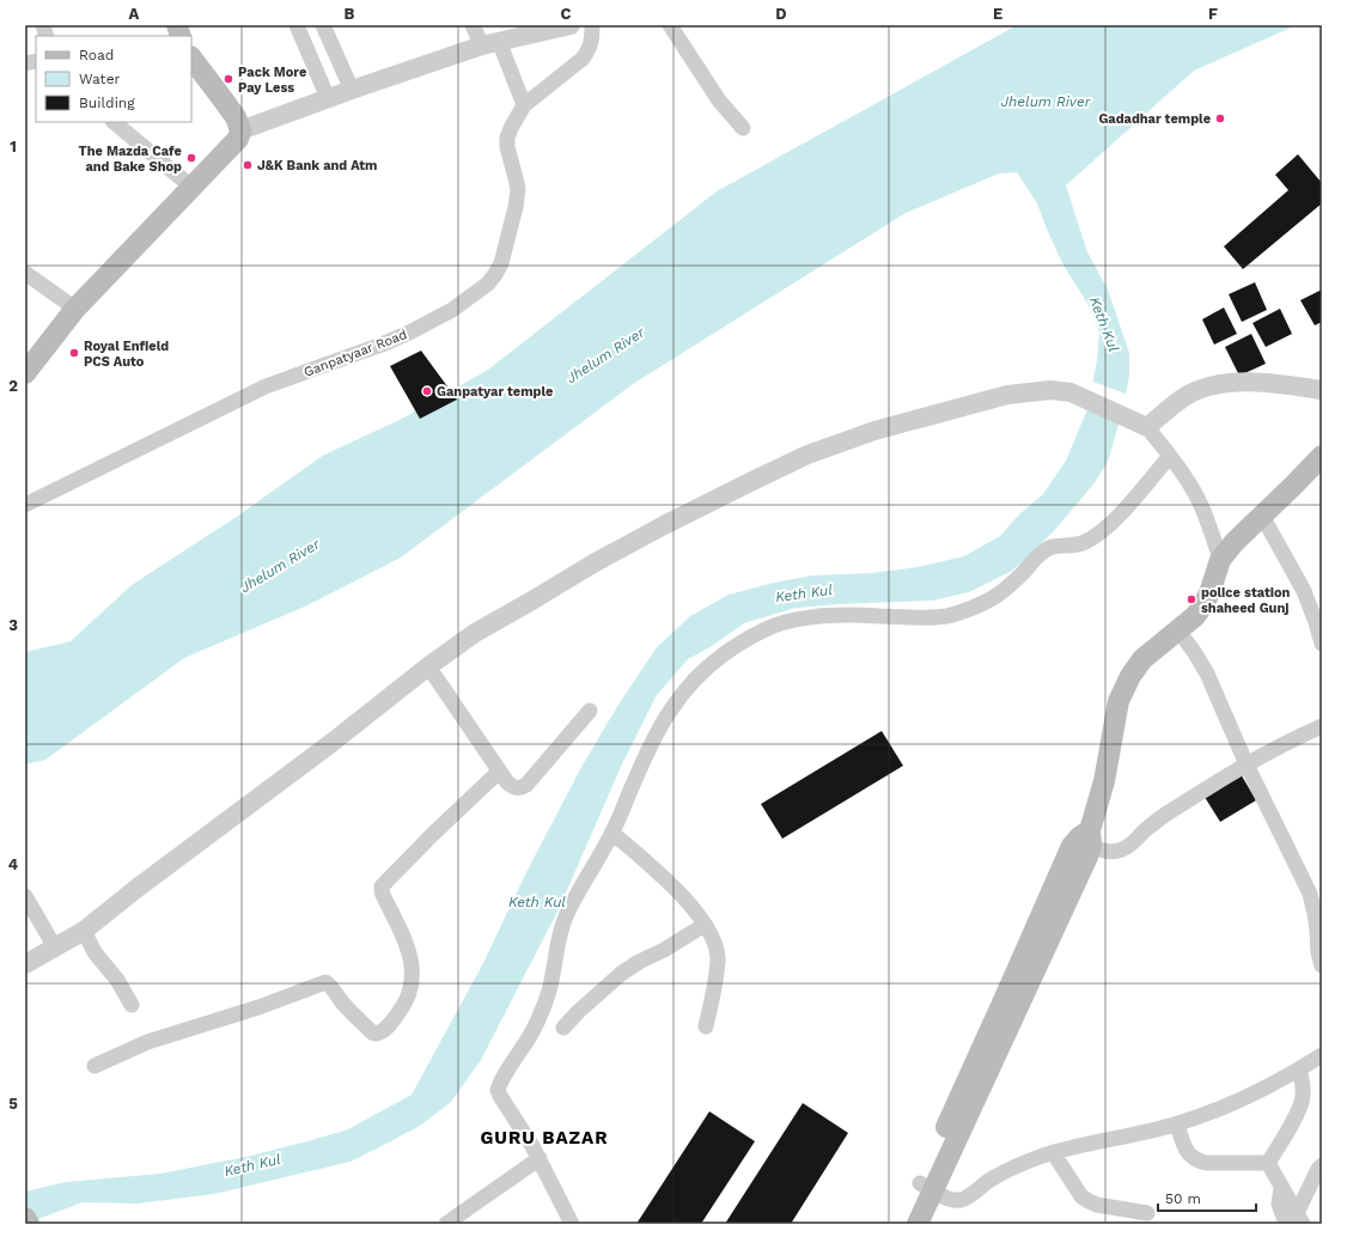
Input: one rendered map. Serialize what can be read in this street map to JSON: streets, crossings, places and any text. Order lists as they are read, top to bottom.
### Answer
{
  "streets": {
    "street": ["Ganpatyaar Road"]
  },
  "districts": ["GURU BAZAR"],
  "water": ["Jhelum River", "Keth Kul"],
  "places": [
    "Pack More Pay Less",
    "Gadadhar temple",
    "The Mazda Cafe and Bake Shop",
    "J&K Bank and Atm",
    "Royal Enfield PCS Auto",
    "Ganpatyar temple",
    "police station shaheed Gunj"
  ],
  "legend": ["Road", "Water", "Building"],
  "scale_bar": "50 m",
  "grid": {
    "columns": [
      "A",
      "B",
      "C",
      "D",
      "E",
      "F"
    ],
    "rows": [
      "1",
      "2",
      "3",
      "4",
      "5"
    ]
  }
}
